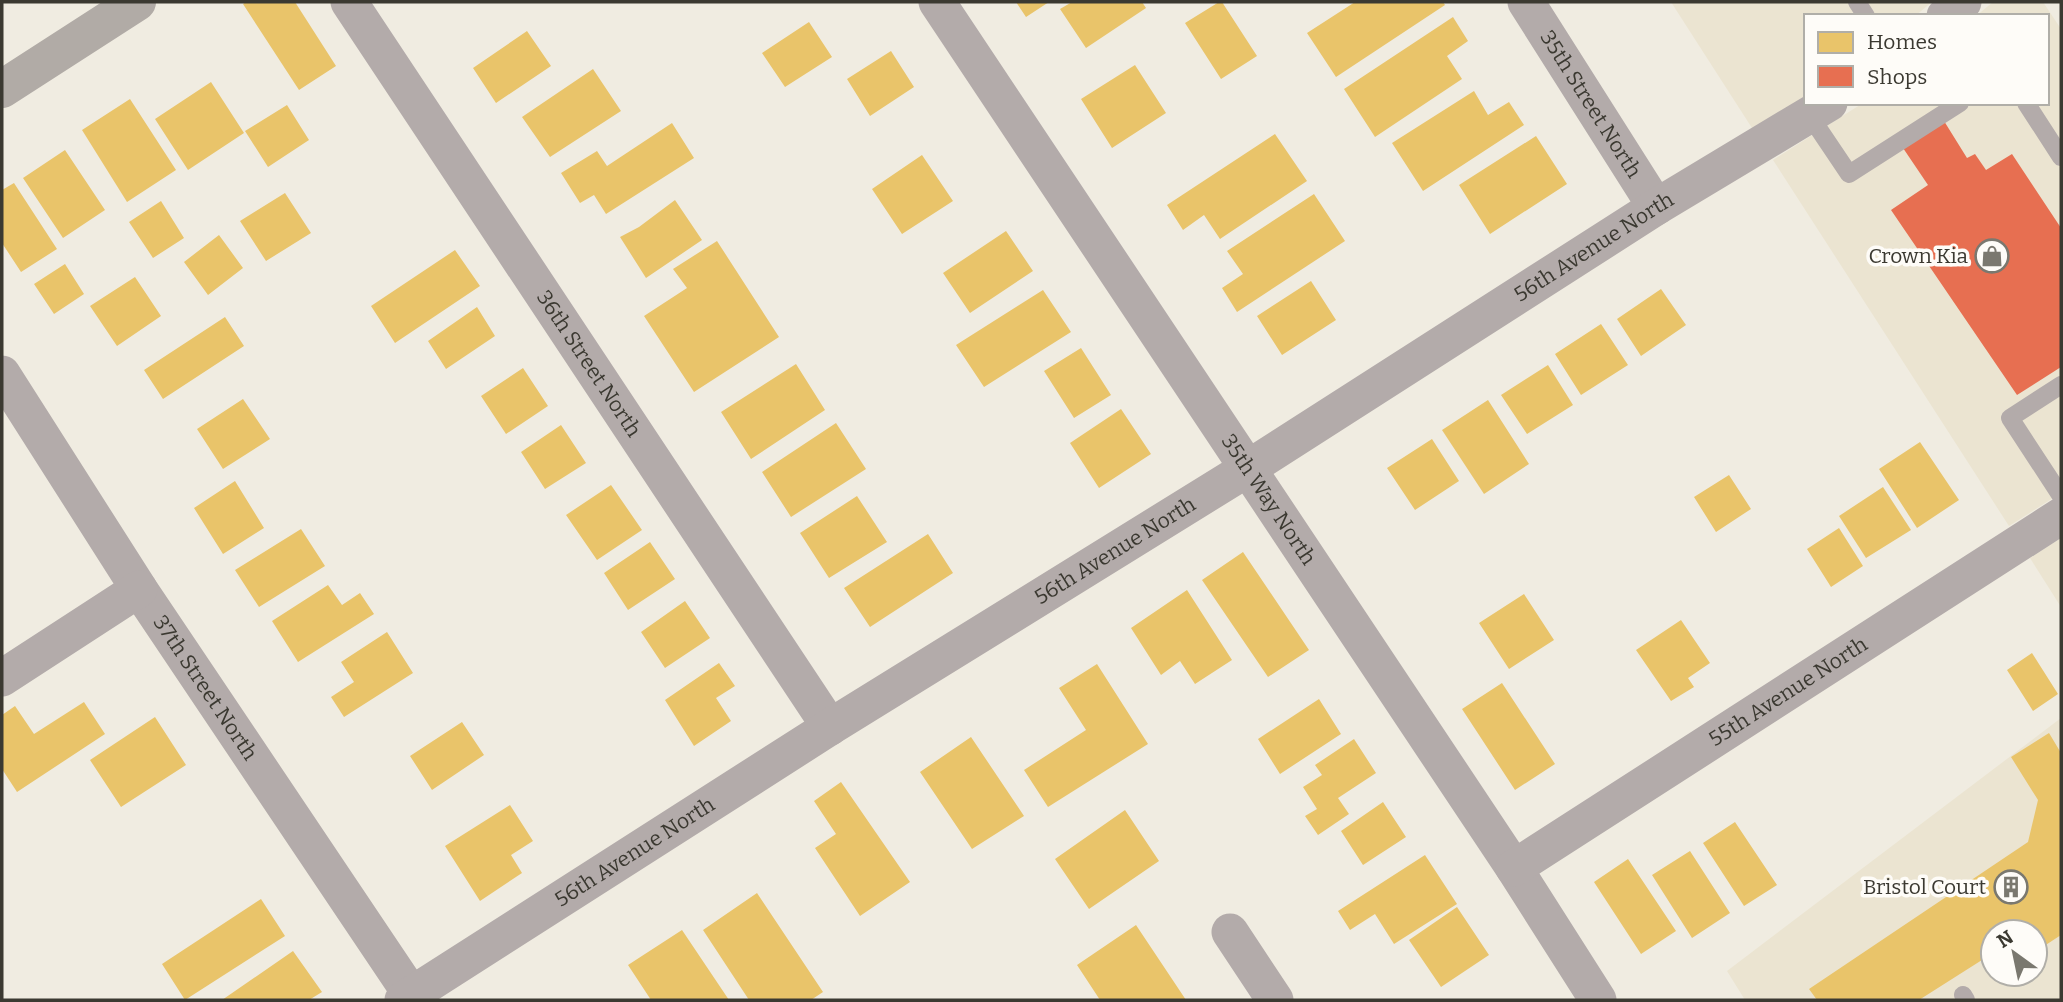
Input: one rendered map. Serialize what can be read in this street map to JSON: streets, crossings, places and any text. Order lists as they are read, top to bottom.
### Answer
{
  "streets": {
    "street": [
      "35th Street North",
      "56th Avenue North",
      "36th Street North",
      "35th Way North",
      "37th Street North",
      "55th Avenue North"
    ]
  },
  "crossings": [
    ["35th Street North", "56th Avenue North"],
    ["56th Avenue North", "36th Street North"],
    ["56th Avenue North", "35th Way North"],
    ["56th Avenue North", "37th Street North"],
    ["35th Way North", "55th Avenue North"]
  ],
  "places": {
    "shop": ["Crown Kia"],
    "building": ["Bristol Court"]
  },
  "legend": ["Homes", "Shops"],
  "north": "top left"
}
